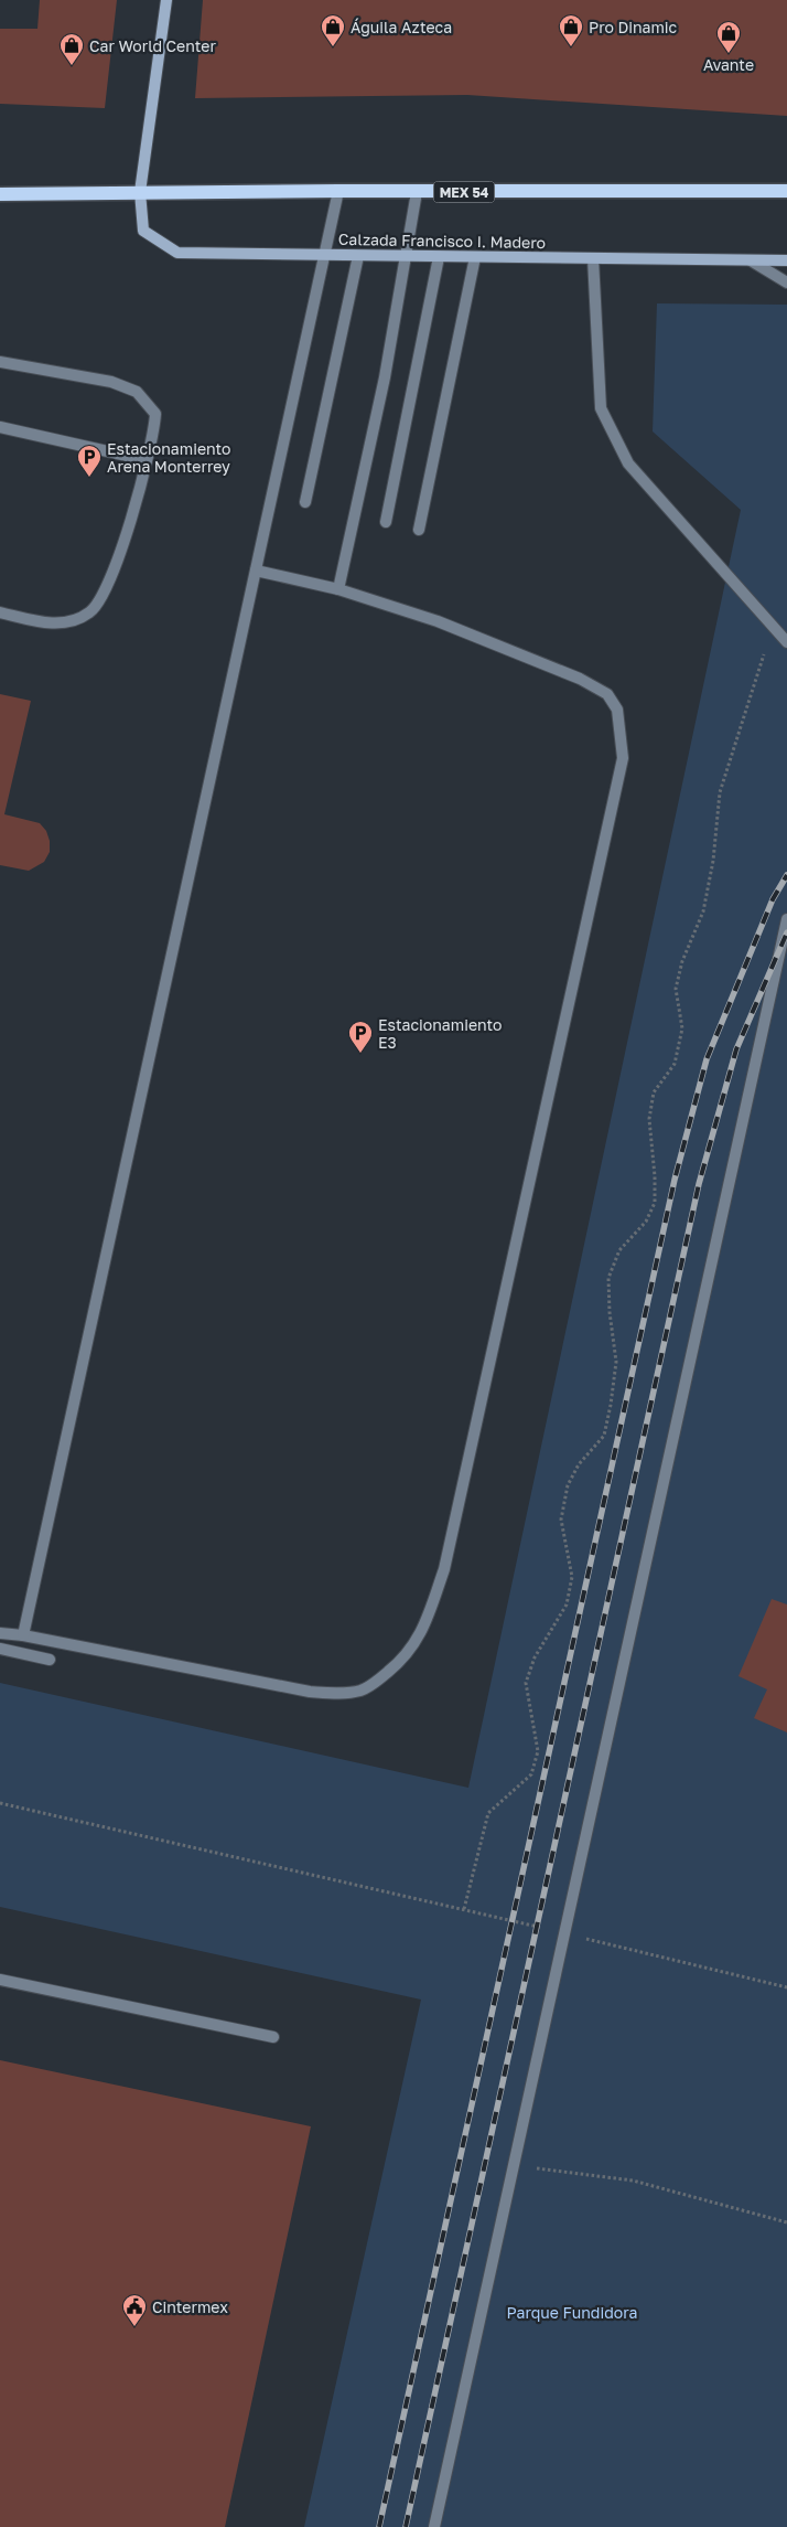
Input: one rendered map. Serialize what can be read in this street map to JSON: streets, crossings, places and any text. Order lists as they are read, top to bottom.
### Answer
{
  "streets": {
    "main road": ["MEX 54"],
    "street": ["Calzada Francisco I. Madero"]
  },
  "crossings": [
    ["MEX 54", "Calzada Francisco I. Madero"]
  ],
  "parks": ["Parque Fundidora"],
  "places": {
    "shop": [
      "Águila Azteca",
      "Pro Dinamic",
      "Avante",
      "Car World Center"
    ],
    "parking": ["Estacionamiento Arena Monterrey", "Estacionamiento E3"],
    "public building": ["Cintermex"]
  }
}
